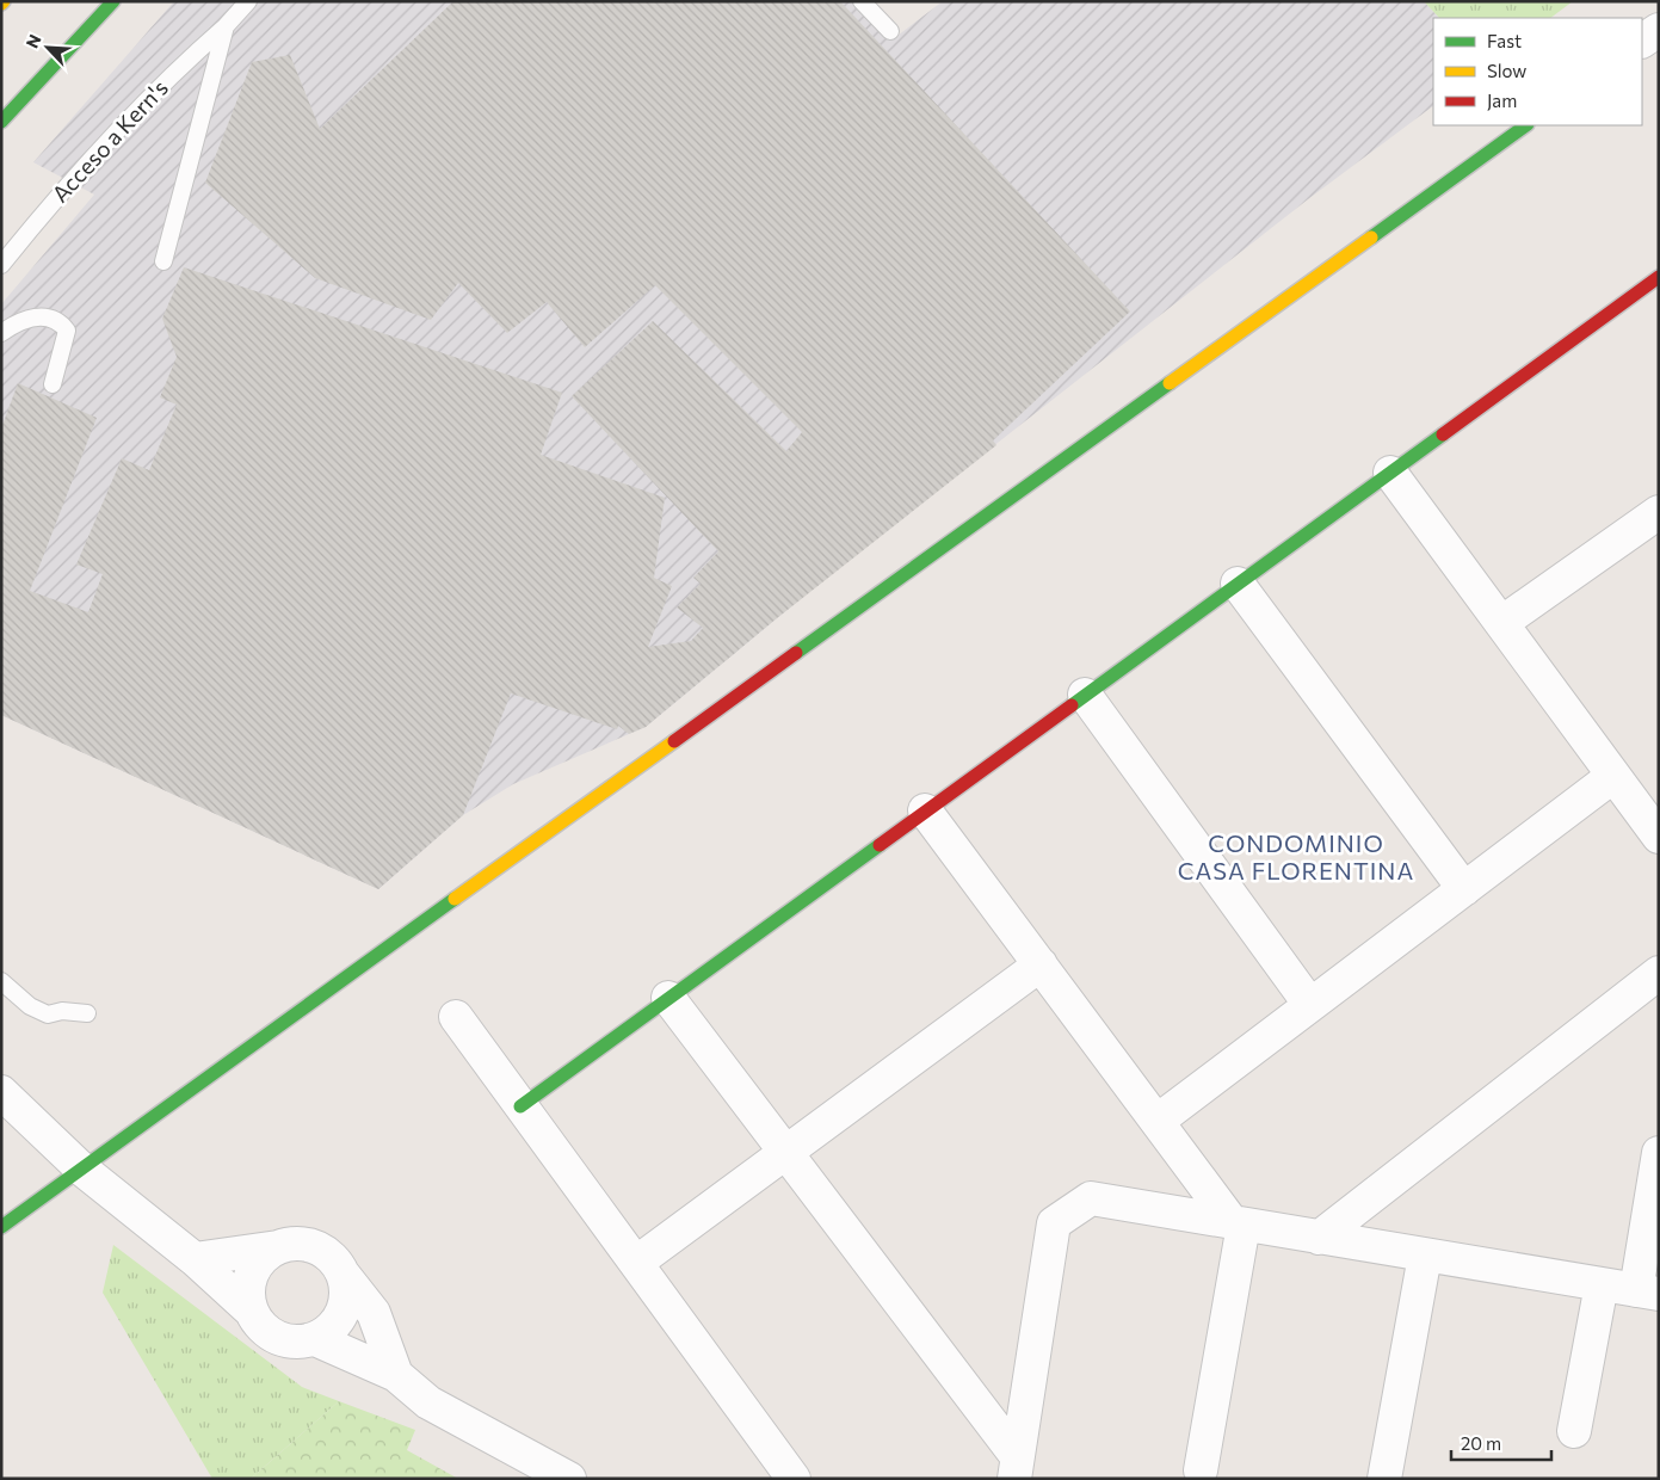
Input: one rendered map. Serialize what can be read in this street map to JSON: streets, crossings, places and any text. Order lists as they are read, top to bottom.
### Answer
{
  "streets": {
    "lane": ["Acceso a Kern's"]
  },
  "districts": ["CONDOMINIO CASA FLORENTINA"],
  "legend": ["Fast", "Slow", "Jam"],
  "scale_bar": "20 m",
  "north": "top left"
}
